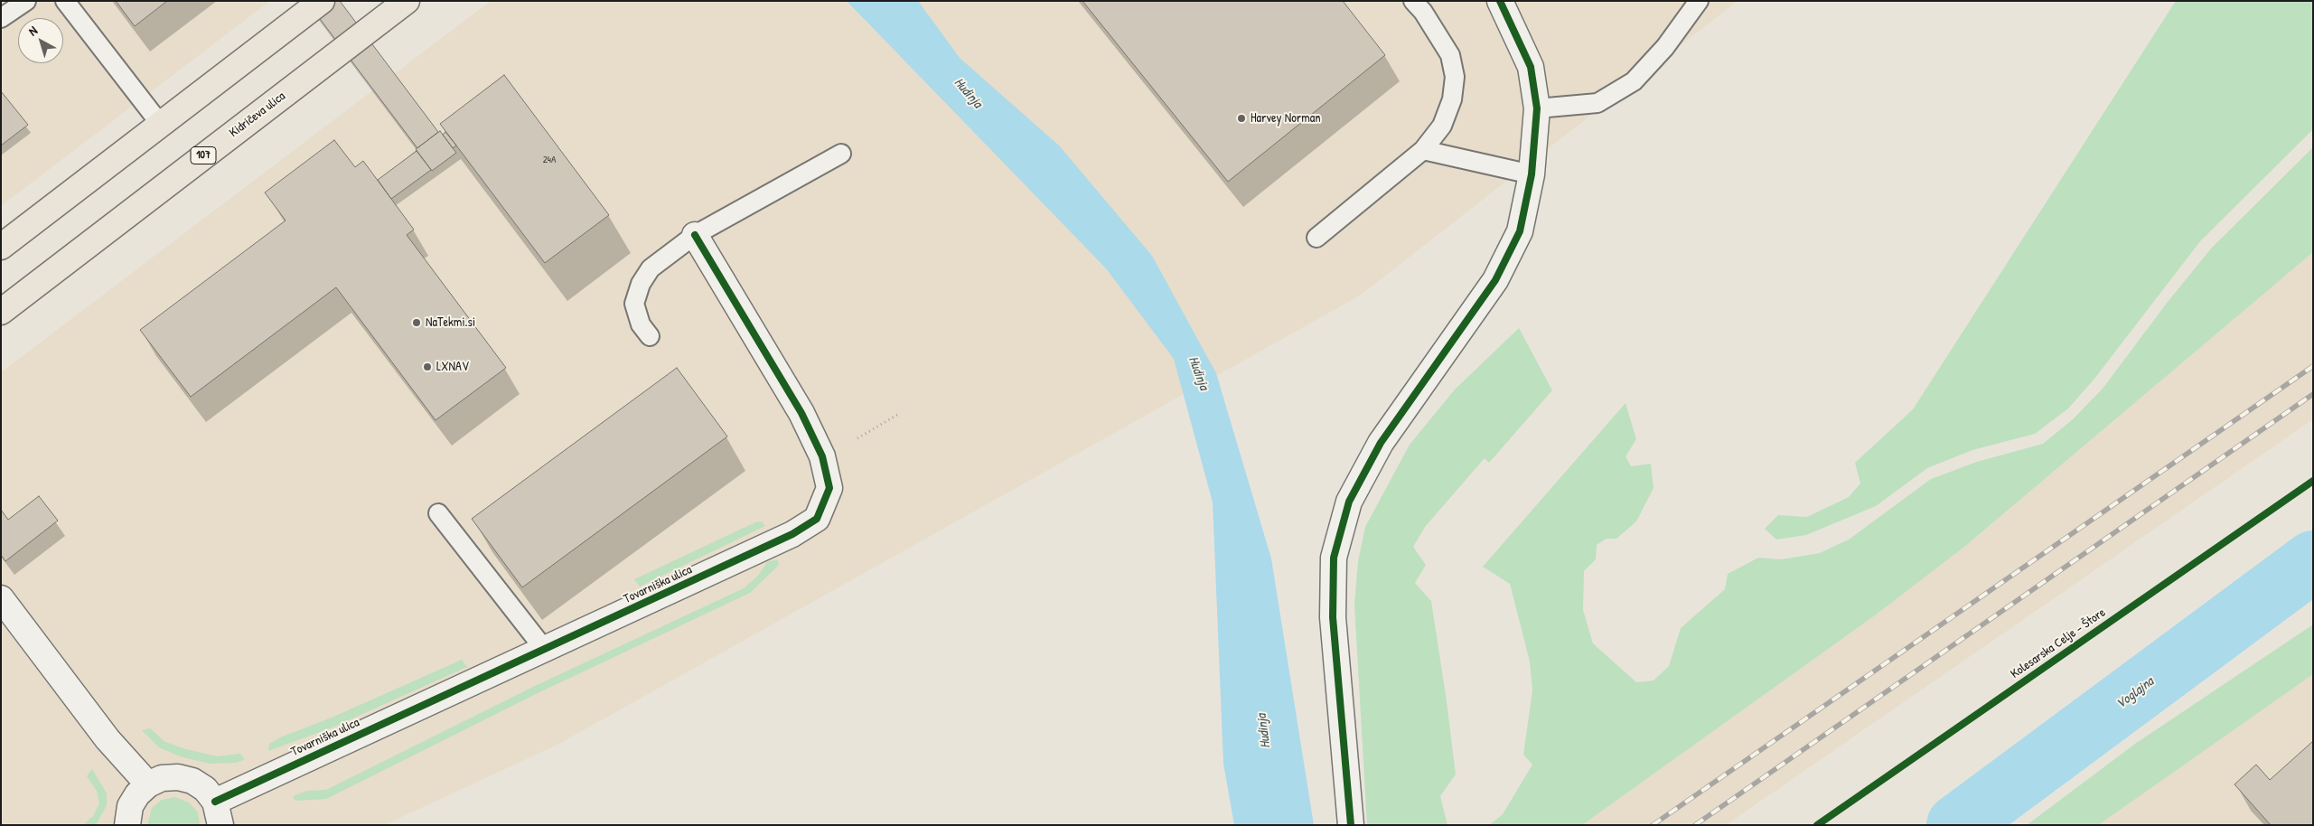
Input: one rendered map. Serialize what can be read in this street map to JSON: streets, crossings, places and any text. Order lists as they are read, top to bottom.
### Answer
{
  "streets": {
    "main road": ["Kidričeva ulica", "107"],
    "street": ["Tovarniška ulica"],
    "cycle path": ["Kolesarska Celje - Štore"]
  },
  "water": ["Hudinja", "Voglajna"],
  "places": ["Harvey Norman", "NaTekmi.si", "LXNAV"],
  "house_numbers": ["24A"],
  "north": "top left"
}
